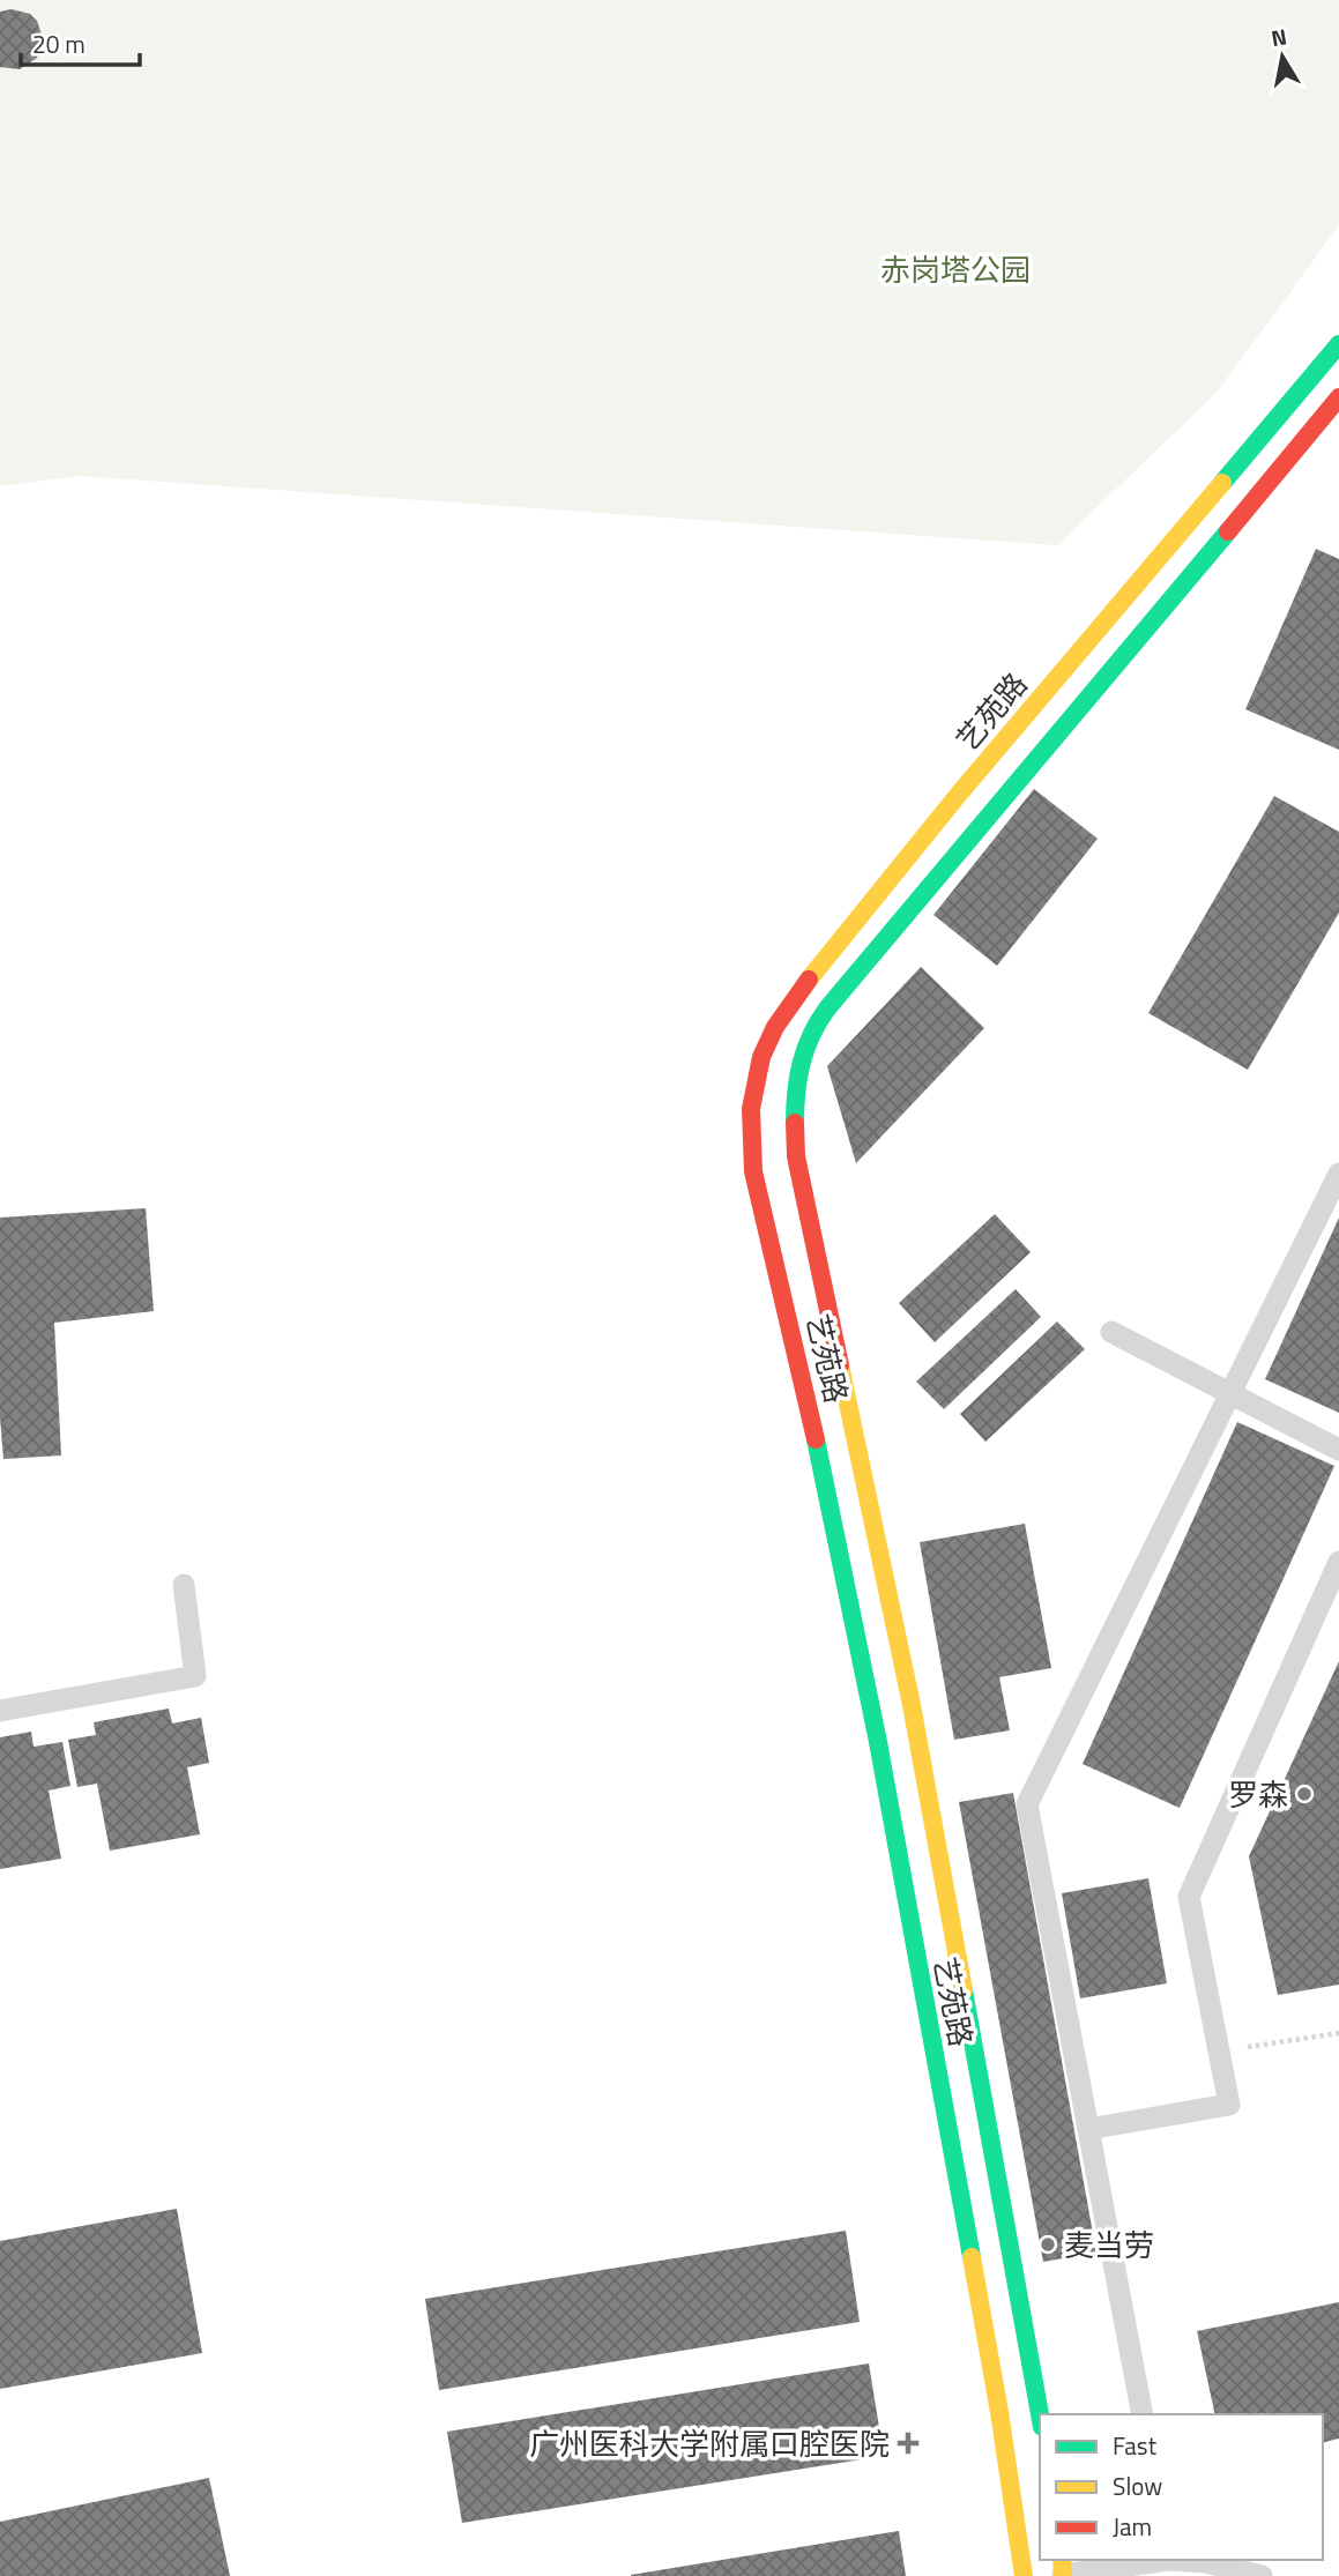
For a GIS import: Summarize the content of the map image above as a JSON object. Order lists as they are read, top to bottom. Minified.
{"streets":{"street":["艺苑路"]},"parks":["赤岗塔公园"],"places":{"other":["罗森","麦当劳"],"health":["广州医科大学附属口腔医院"]},"legend":["Fast","Slow","Jam"],"scale_bar":"20 m","north":"top"}
